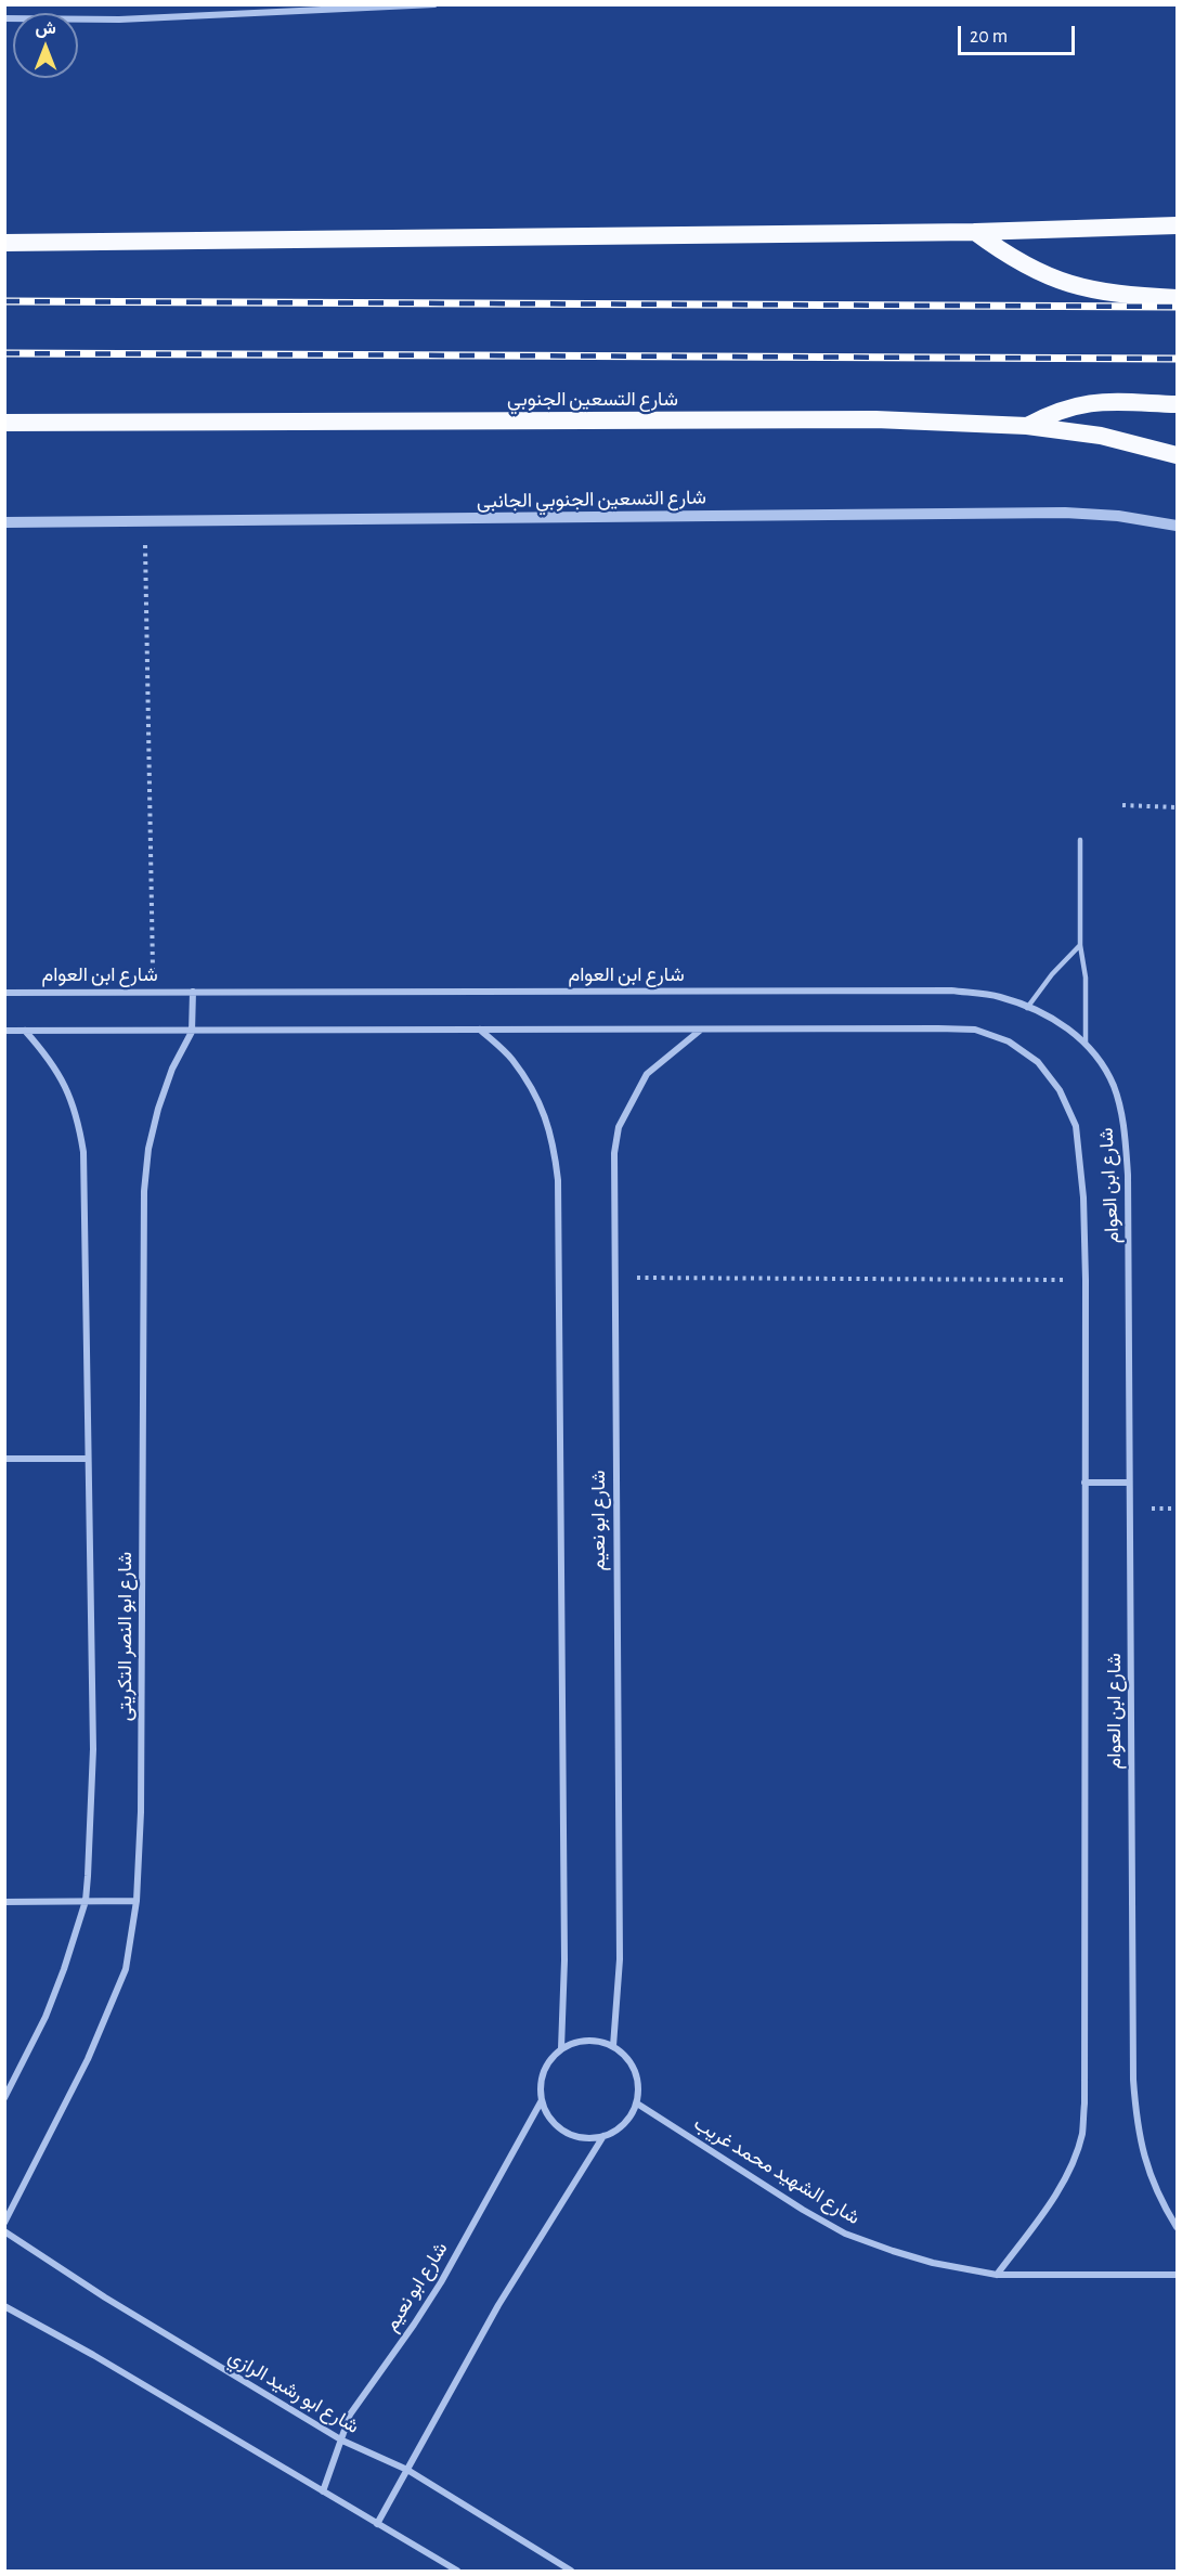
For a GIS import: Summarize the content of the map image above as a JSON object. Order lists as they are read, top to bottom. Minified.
{"streets":{"highway":["شارع التسعين الجنوبي"],"street":["شارع التسعين الجنوبي الجانبى","شارع ابن العوام","شارع ابو نعيم","شارع ابو النصر التكريتى","شارع الشهيد محمد غريب","شارع ابو رشيد الرازي"]},"crossings":[["شارع ابن العوام","شارع ابو نعيم"],["شارع ابن العوام","شارع ابو النصر التكريتى"],["شارع ابن العوام","شارع الشهيد محمد غريب"],["شارع ابو نعيم","شارع الشهيد محمد غريب"],["شارع ابو نعيم","شارع ابو رشيد الرازي"]],"scale_bar":"20 m","north":"top"}
